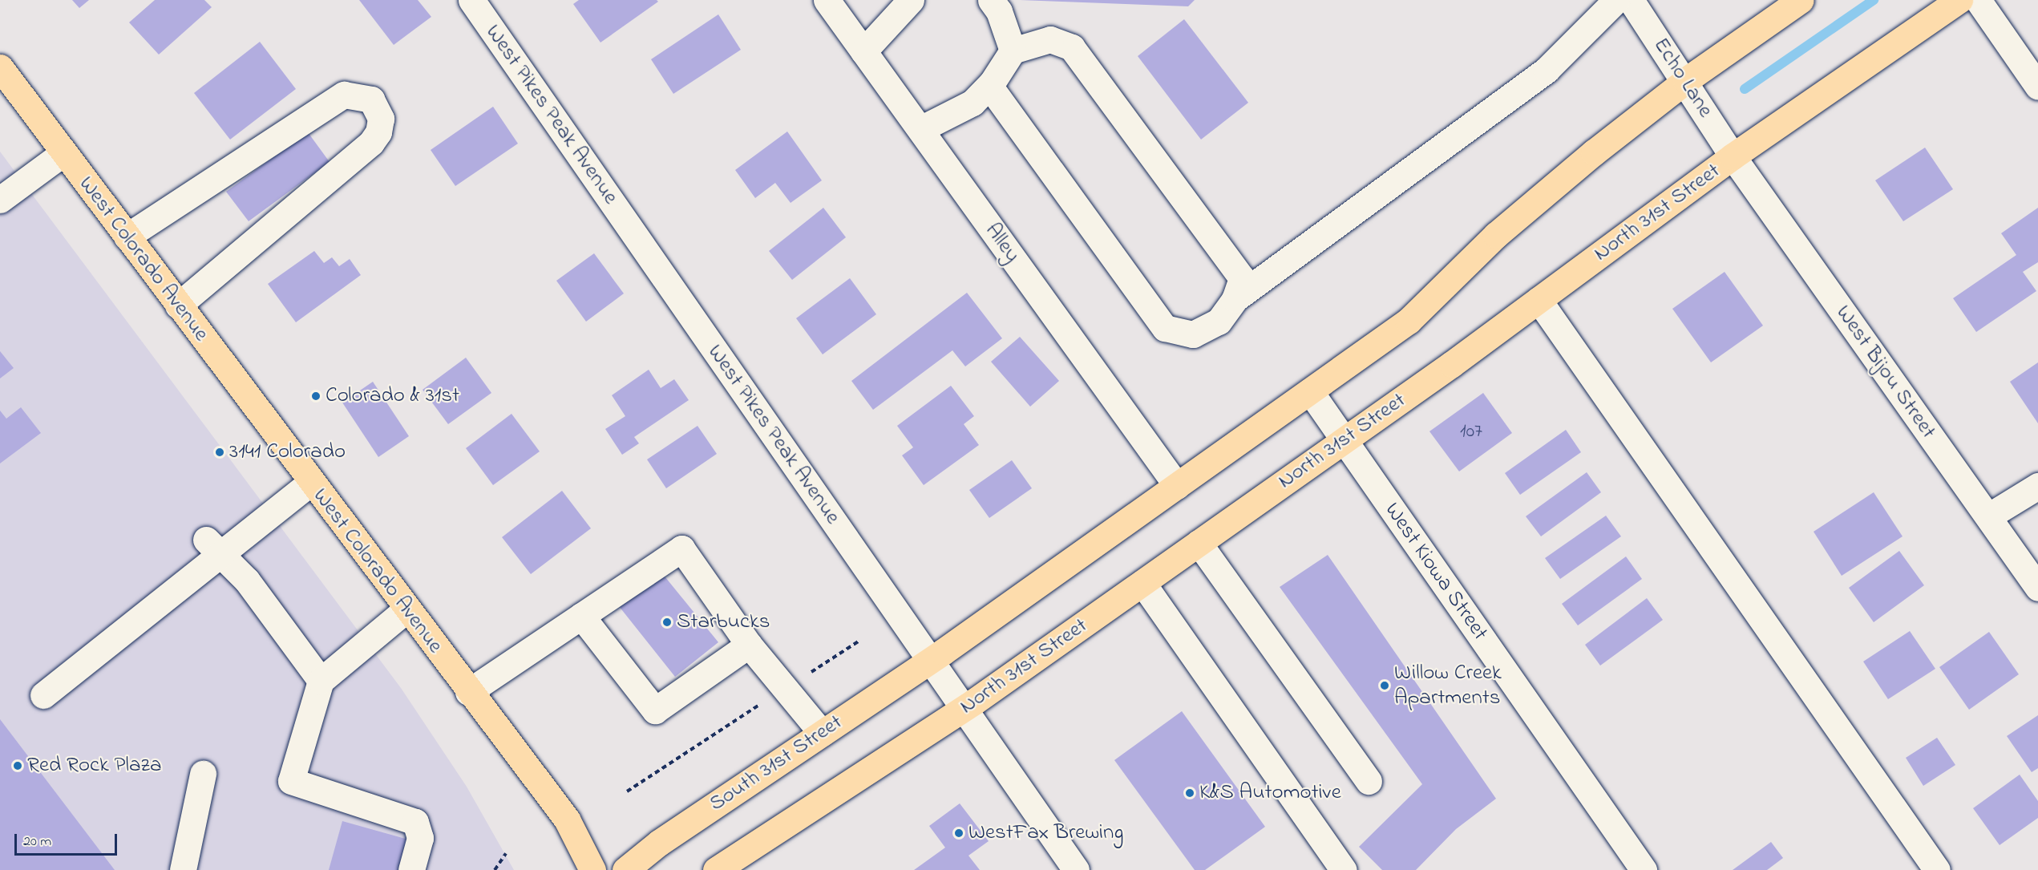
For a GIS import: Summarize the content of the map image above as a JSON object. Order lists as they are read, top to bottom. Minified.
{"streets":{"main road":["North 31st Street","West Colorado Avenue","South 31st Street"],"street":["Echo Lane","West Pikes Peak Avenue","Alley","West Bijou Street","West Kiowa Street"]},"crossings":[["Echo Lane","North 31st Street"],["Echo Lane","West Bijou Street"],["West Pikes Peak Avenue","North 31st Street"],["West Pikes Peak Avenue","South 31st Street"],["North 31st Street","West Bijou Street"],["North 31st Street","West Kiowa Street"]],"places":["Colorado & 31st","3141 Colorado","Starbucks","Willow Creek Apartments","Red Rock Plaza","K&S Automotive","WestFax Brewing"],"house_numbers":["107"],"scale_bar":"20 m"}
